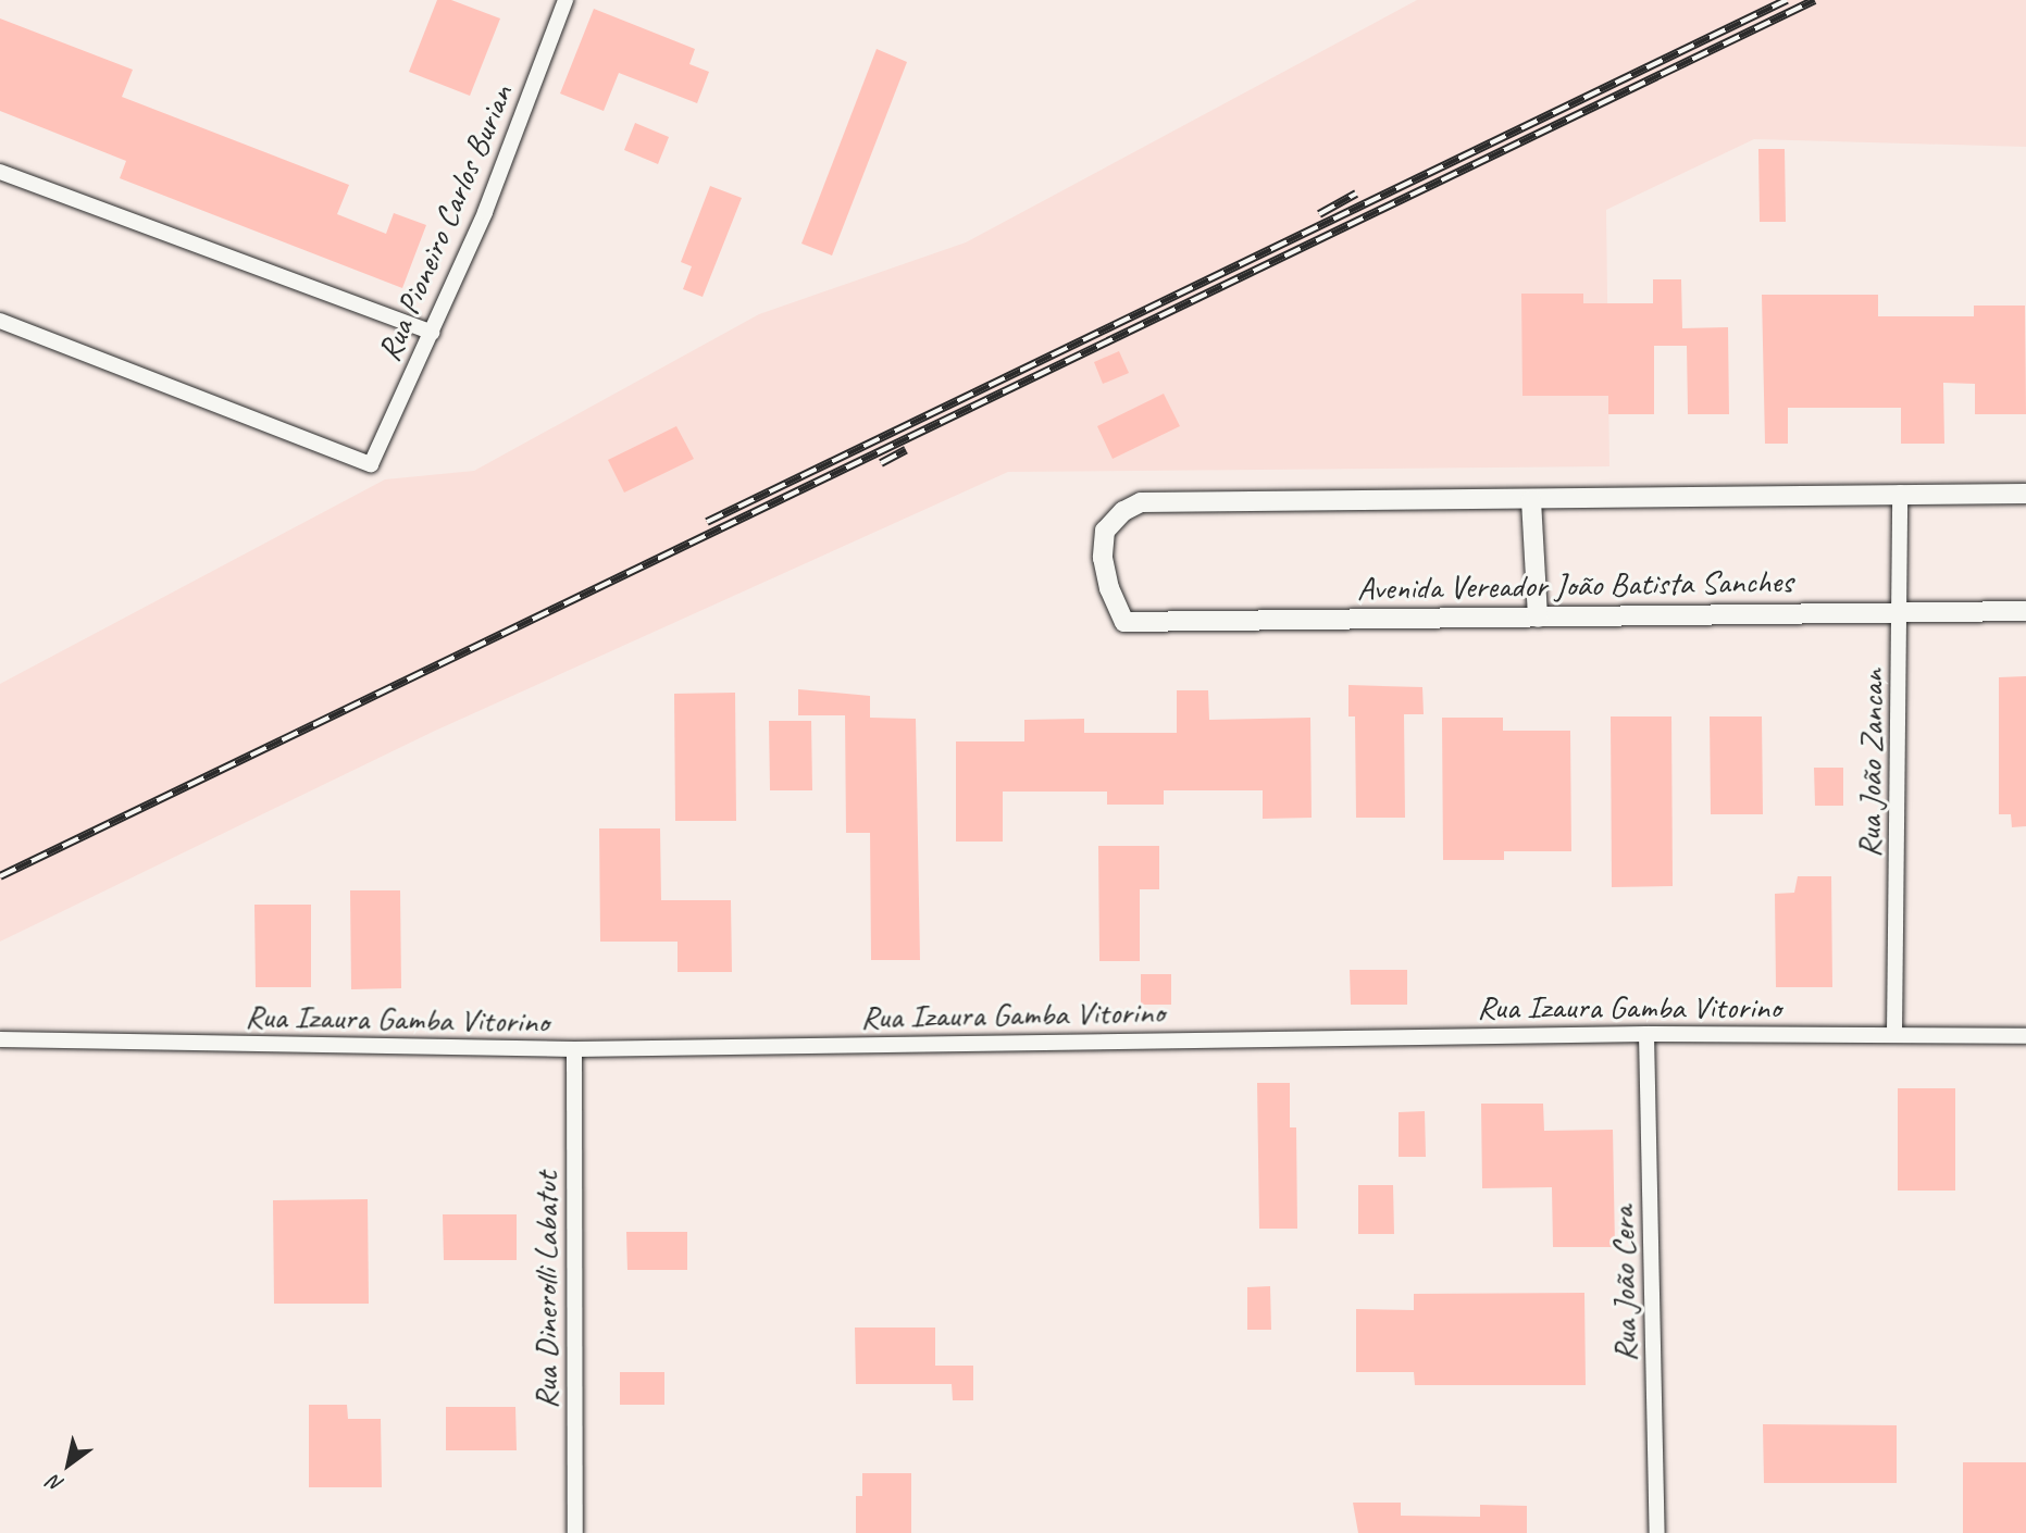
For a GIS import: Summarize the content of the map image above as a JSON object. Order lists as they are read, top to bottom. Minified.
{"streets":{"street":["Rua Pioneiro Carlos Burian","Avenida Vereador João Batista Sanches","Rua João Zancan","Rua Izaura Gamba Vitorino","Rua João Cera","Rua Dinerolli Labatut"]},"crossings":[["Avenida Vereador João Batista Sanches","Rua João Zancan"],["Rua João Zancan","Rua Izaura Gamba Vitorino"],["Rua Izaura Gamba Vitorino","Rua João Cera"],["Rua Izaura Gamba Vitorino","Rua Dinerolli Labatut"]],"north":"bottom left"}
